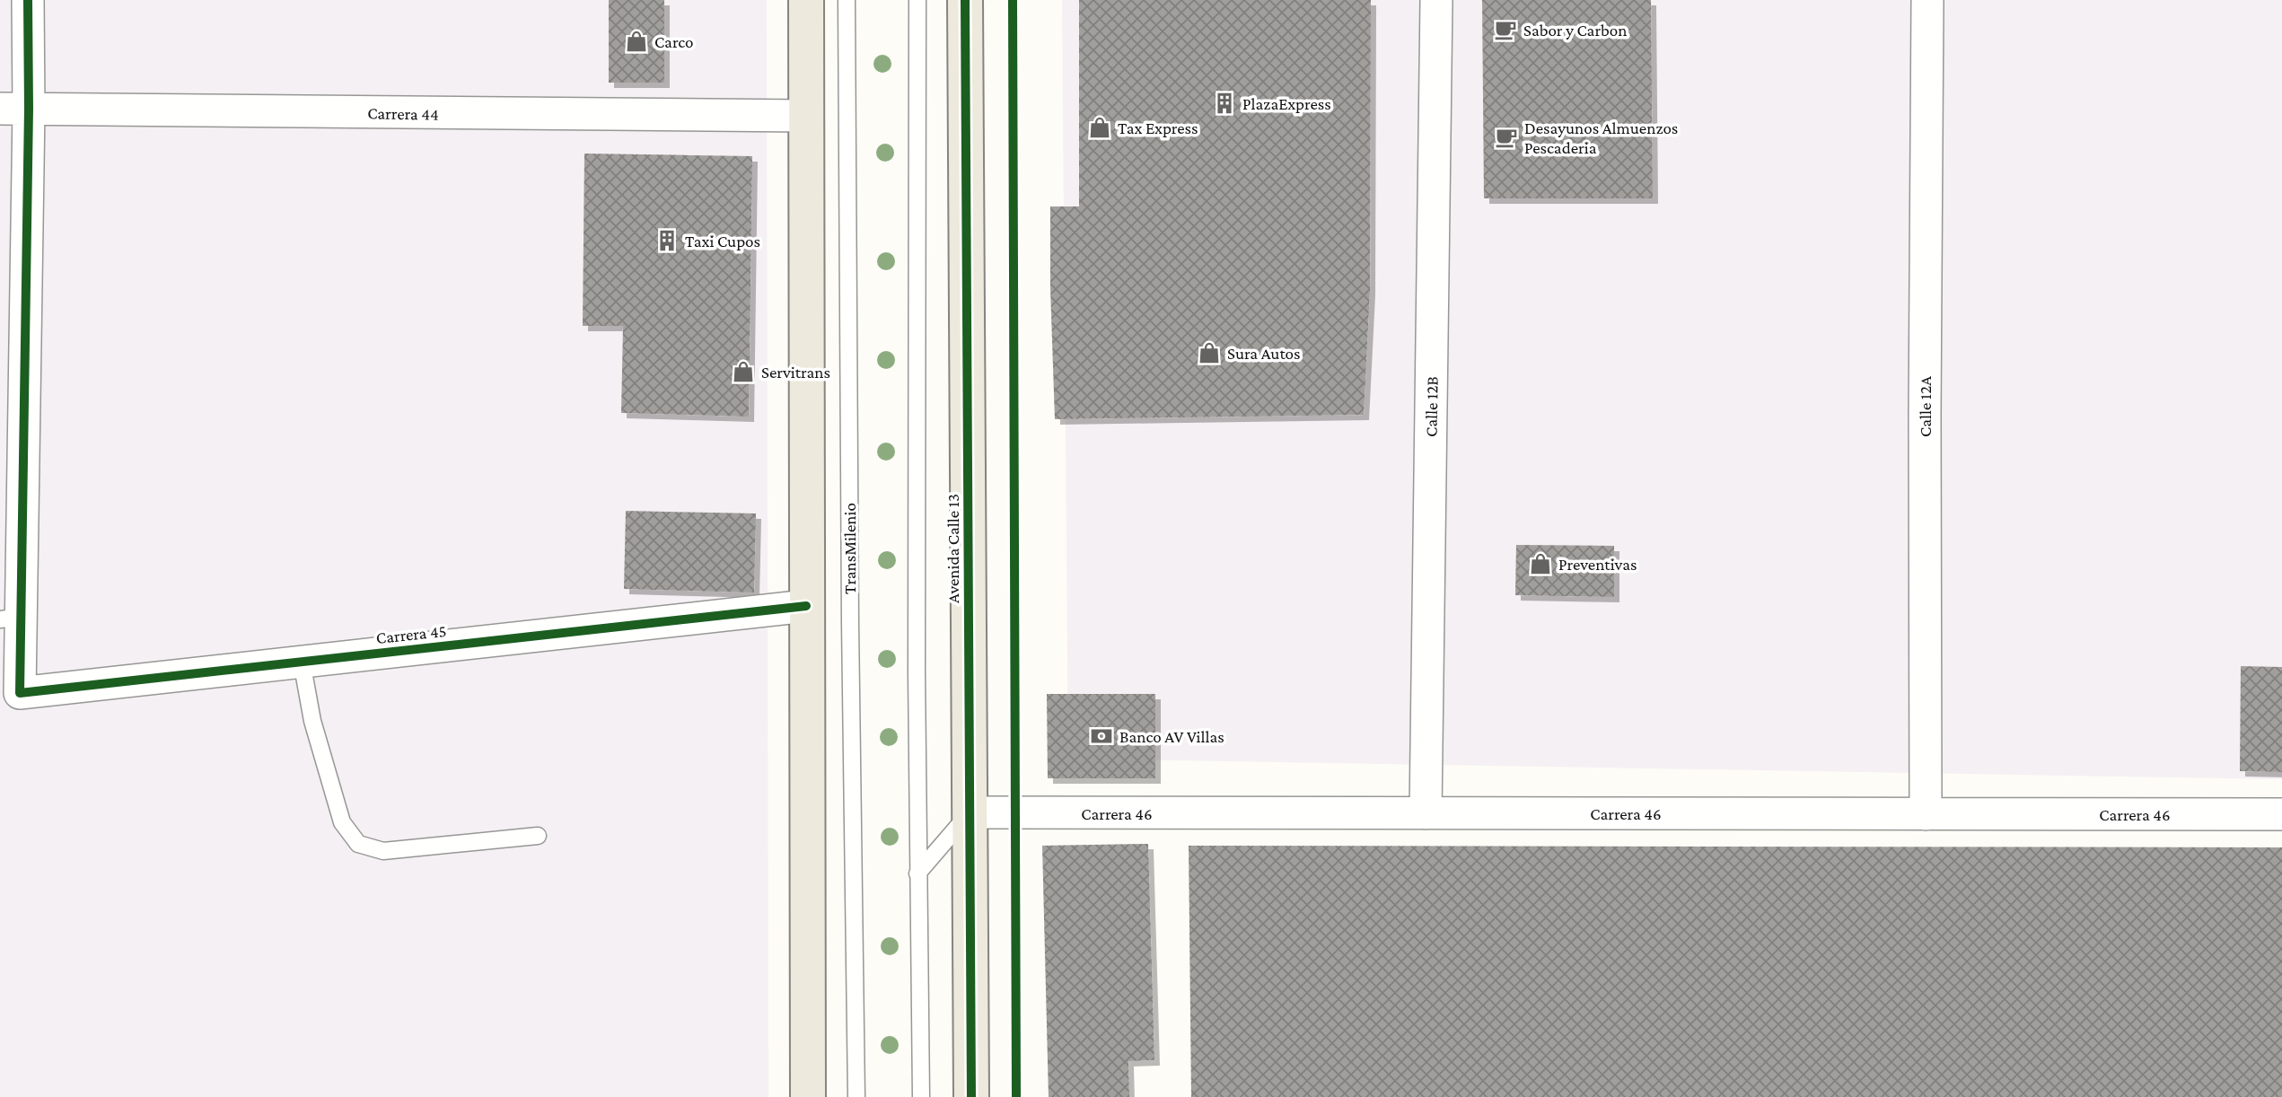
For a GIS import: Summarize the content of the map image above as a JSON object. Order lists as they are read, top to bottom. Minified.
{"streets":{"main road":["Avenida Calle 13"],"street":["Carrera 44","Calle 12B","Calle 12A","Carrera 45","Carrera 46"],"lane":["TransMilenio"]},"crossings":[["Calle 12B","Carrera 46"],["Calle 12A","Carrera 46"],["Avenida Calle 13","Carrera 46"]],"places":{"cafe":["Sabor y Carbon","Desayunos Almuenzos Pescaderia"],"shop":["Carco","Tax Express","Sura Autos","Servitrans","Preventivas"],"building":["PlazaExpress","Taxi Cupos"],"bank":["Banco AV Villas"]}}
